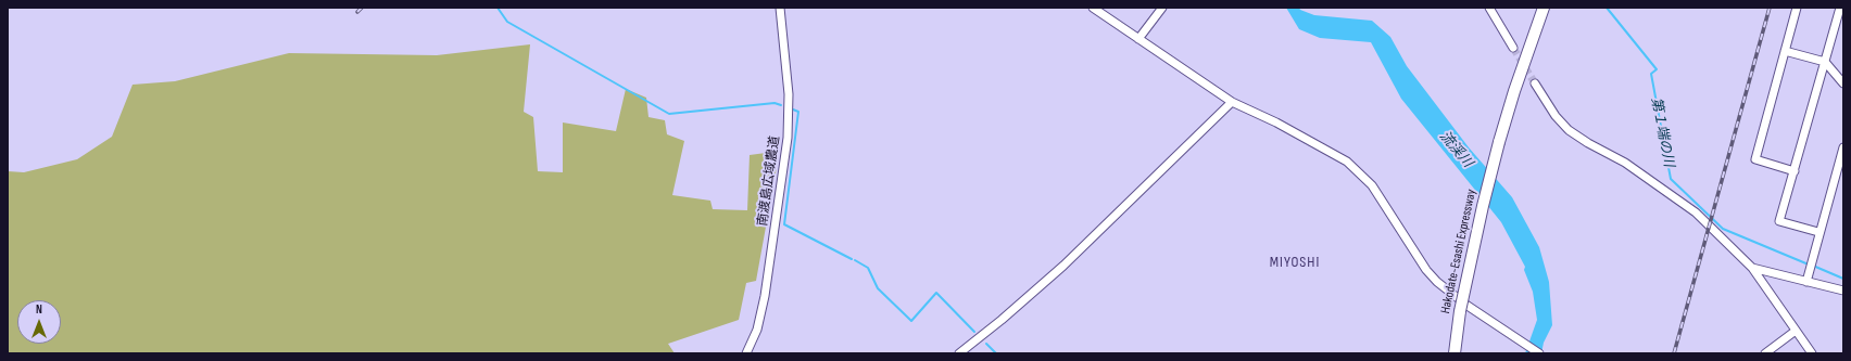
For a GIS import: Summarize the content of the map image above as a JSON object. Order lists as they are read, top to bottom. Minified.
{"streets":{"highway":["Hakodate-Esashi Expressway"],"street":["南渡島広域農道"]},"districts":["MIYOSHI"],"water":["第１端の川","流渓川"],"north":"top"}
